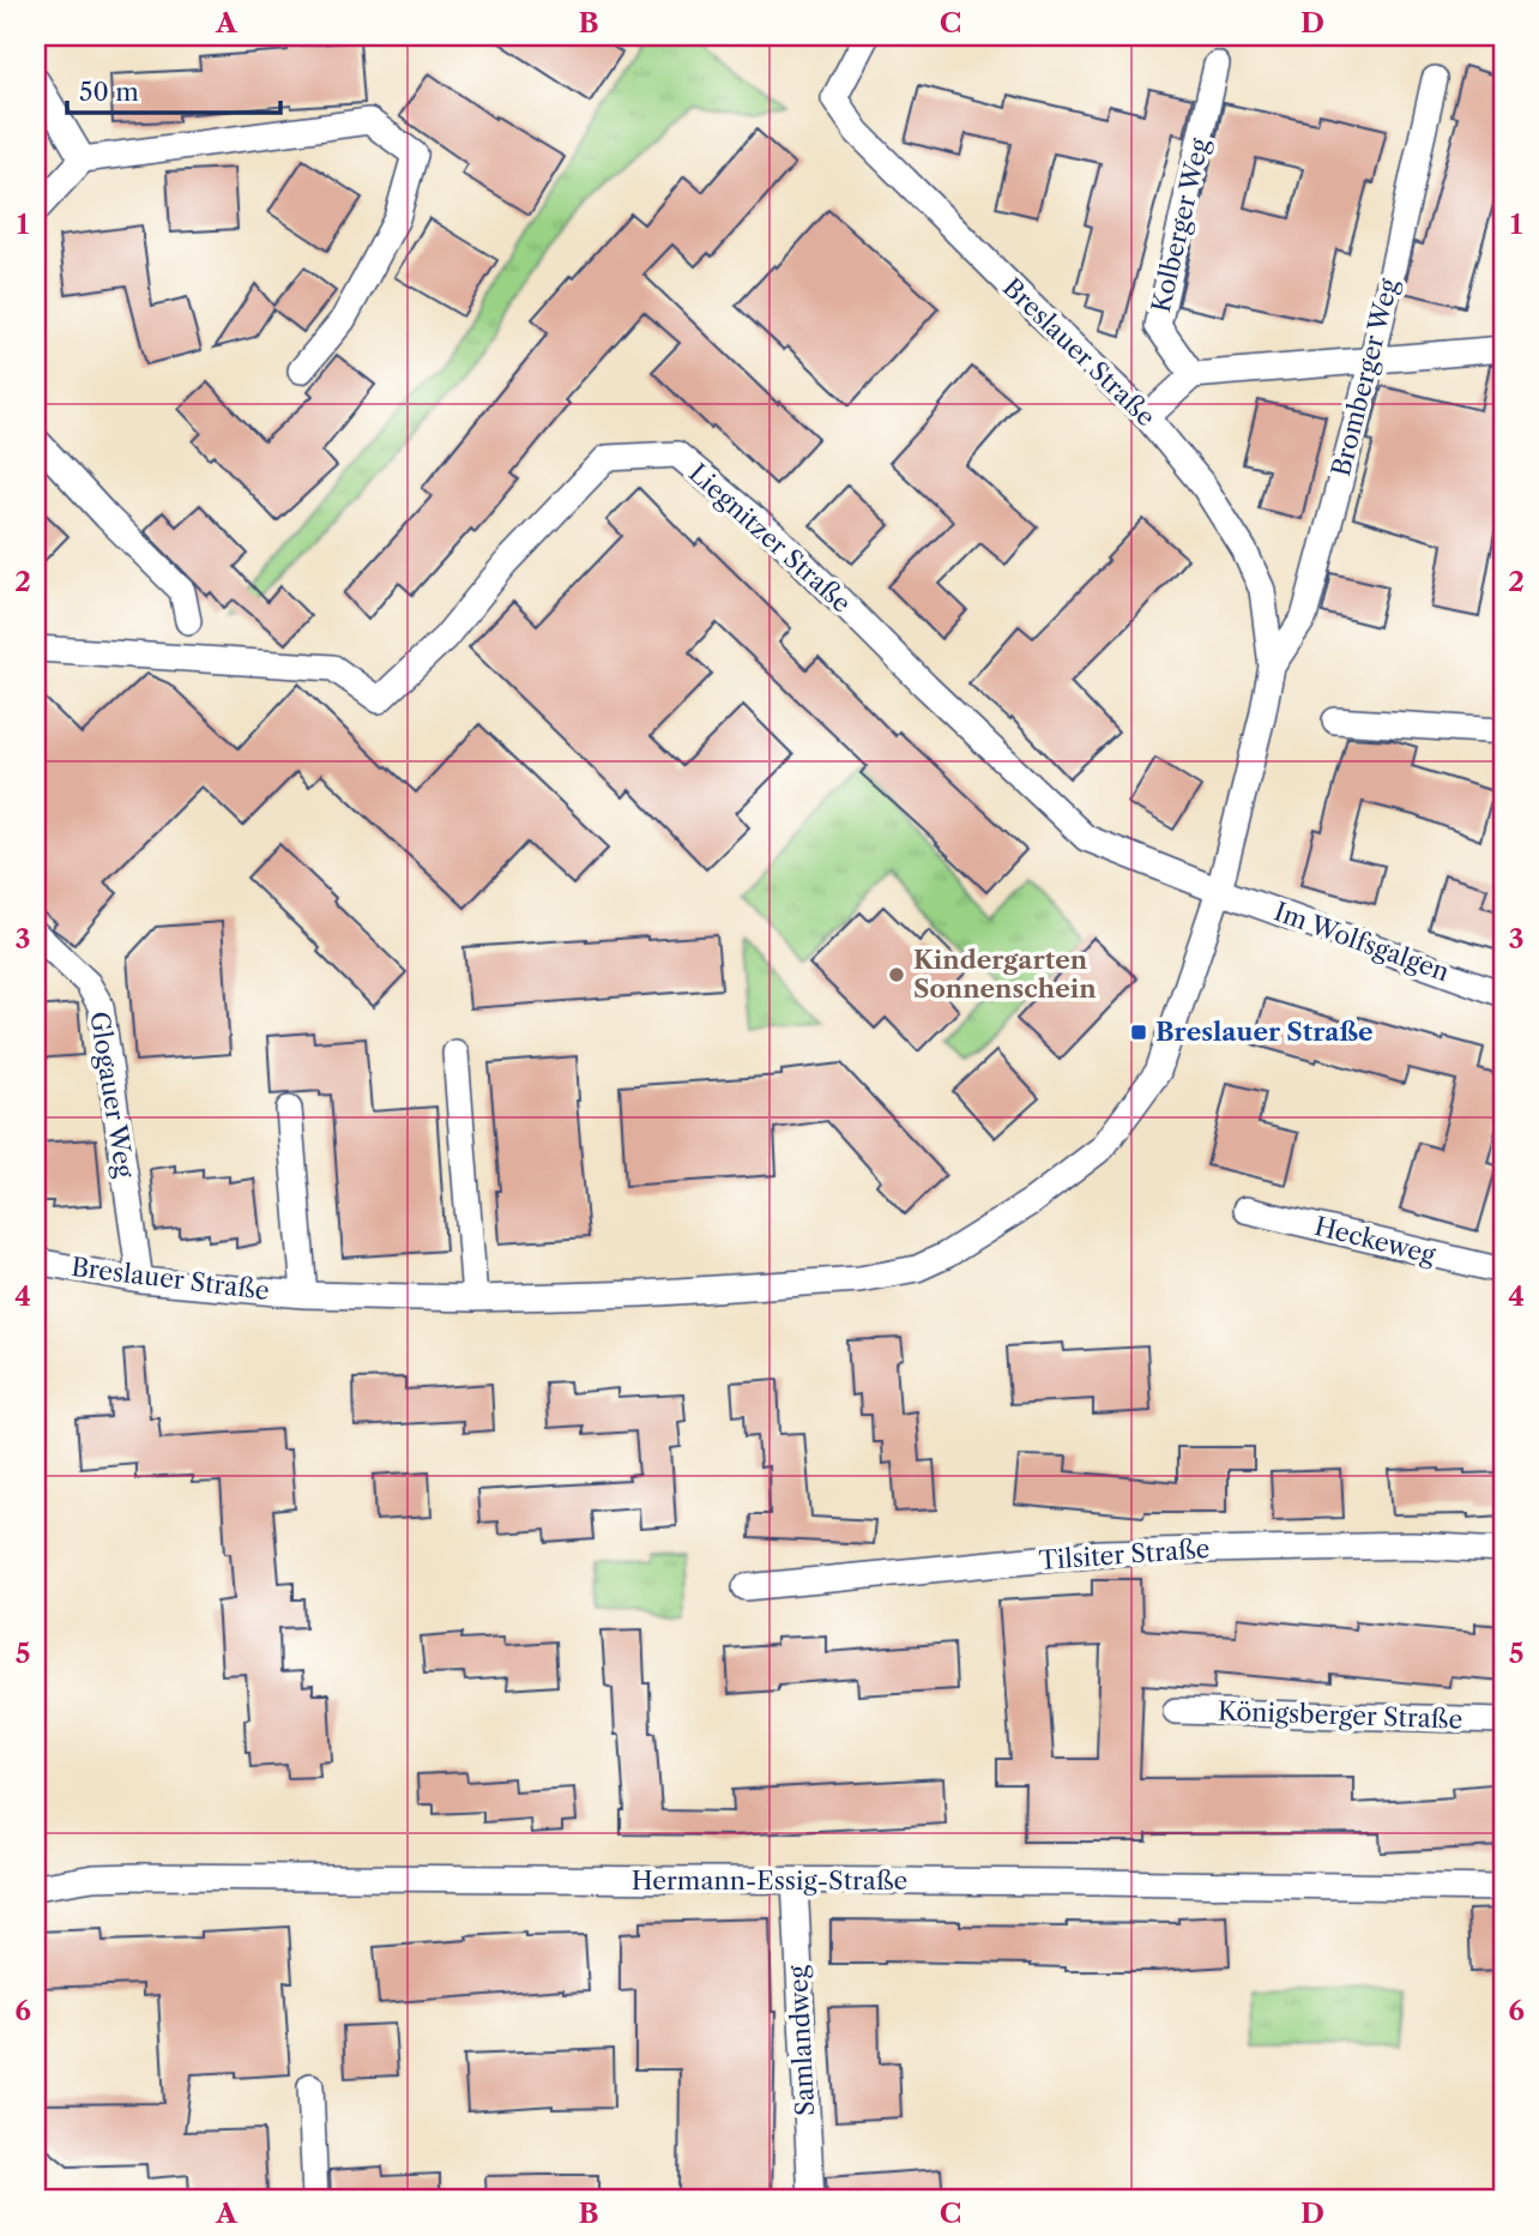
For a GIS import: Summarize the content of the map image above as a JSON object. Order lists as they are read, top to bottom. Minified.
{"streets":{"street":["Kolberger Weg","Breslauer Straße","Bromberger Weg","Liegnitzer Straße","Im Wolfsgalgen","Glogauer Weg","Heckeweg","Tilsiter Straße","Königsberger Straße","Hermann-Essig-Straße","Samlandweg"]},"crossings":[["Breslauer Straße","Bromberger Weg"],["Breslauer Straße","Liegnitzer Straße"],["Breslauer Straße","Im Wolfsgalgen"],["Breslauer Straße","Glogauer Weg"],["Liegnitzer Straße","Im Wolfsgalgen"],["Hermann-Essig-Straße","Samlandweg"]],"places":{"other":["Kindergarten Sonnenschein"],"transit":["Breslauer Straße"]},"scale_bar":"50 m","grid":{"columns":["A","B","C","D"],"rows":["1","2","3","4","5","6"]}}
